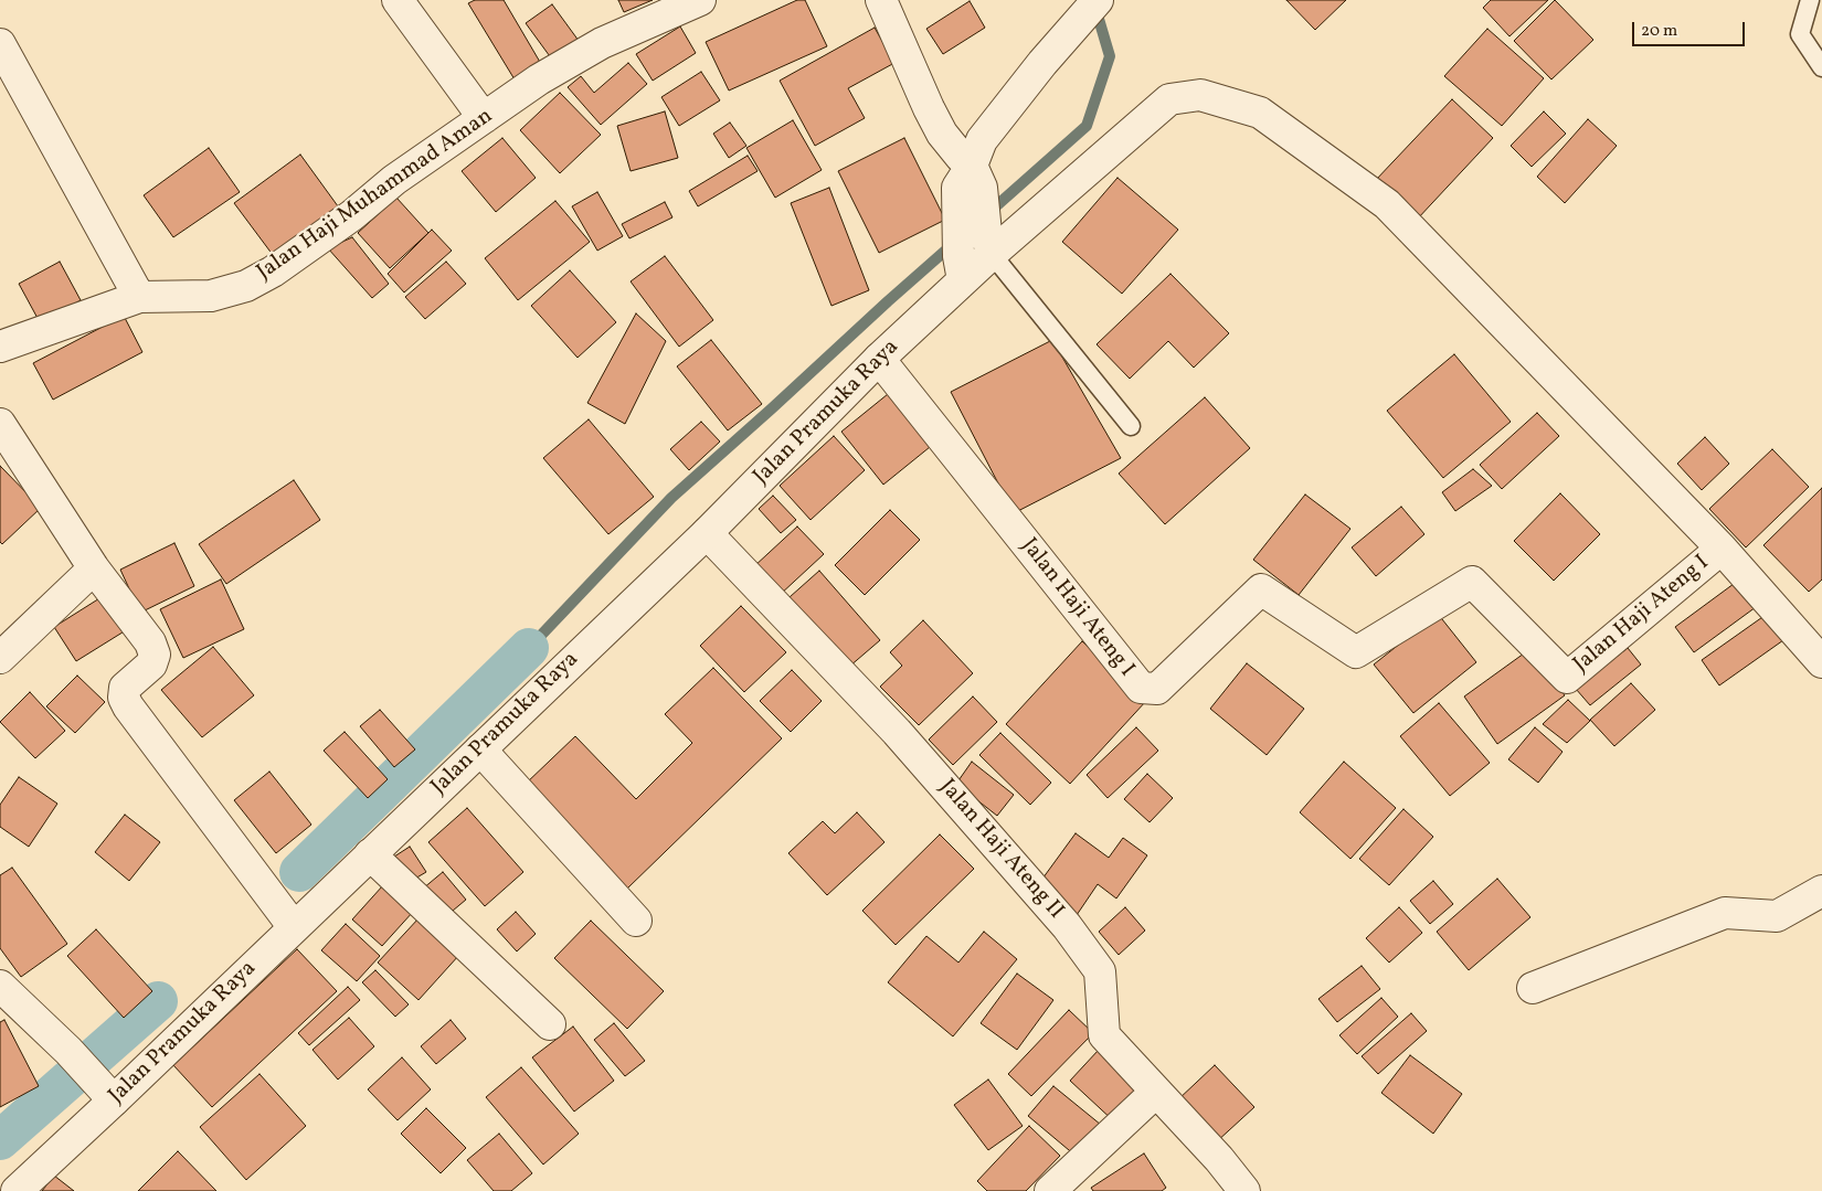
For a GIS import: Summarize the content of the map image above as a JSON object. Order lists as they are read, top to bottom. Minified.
{"streets":{"street":["Jalan Haji Muhammad Aman","Jalan Pramuka Raya","Jalan Haji Ateng I","Jalan Haji Ateng II"]},"crossings":[["Jalan Pramuka Raya","Jalan Haji Ateng I"],["Jalan Pramuka Raya","Jalan Haji Ateng II"]],"scale_bar":"20 m"}
